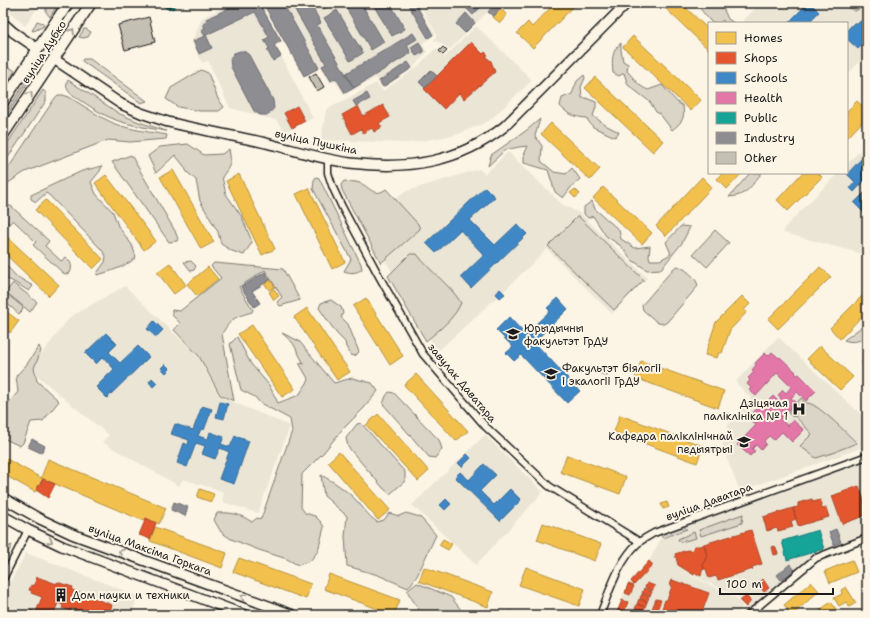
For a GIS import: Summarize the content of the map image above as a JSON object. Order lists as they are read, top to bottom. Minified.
{"streets":{"main road":["вуліца Дубко"],"street":["вуліца Пушкіна","завулак Даватара","вуліца Даватара","вуліца Максіма Горкага"]},"crossings":[["вуліца Дубко","вуліца Пушкіна"],["вуліца Пушкіна","завулак Даватара"],["завулак Даватара","вуліца Даватара"]],"places":{"school or university":["Юрыдычны факультэт ГрДУ","Факультэт біялогіі і экалогіі ГрДУ","Кафедра паліклінічнай педыятрыі"],"hospital":["Дзіцячая паліклініка № 1"],"building":["Дом науки и техники"]},"legend":["Homes","Shops","Schools","Health","Public","Industry","Other"],"scale_bar":"100 m"}
